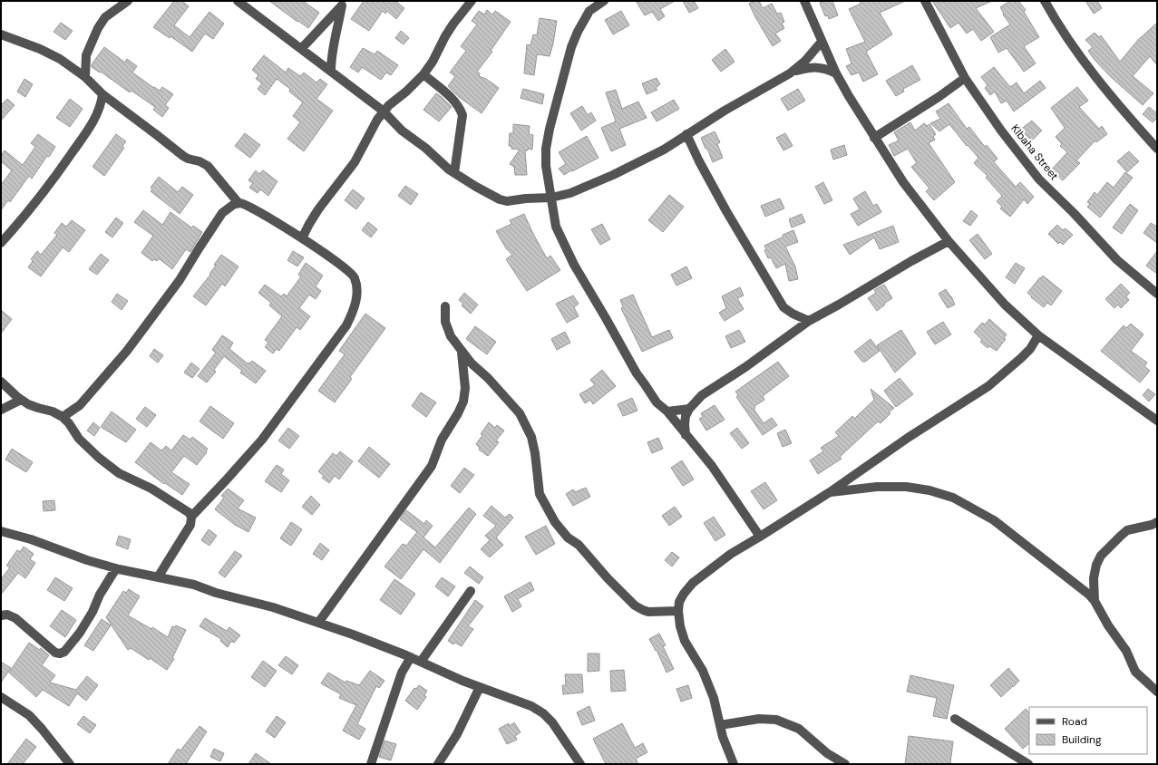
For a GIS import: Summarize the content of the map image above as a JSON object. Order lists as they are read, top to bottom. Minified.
{"streets":{"street":["KIbaha Street"]},"legend":["Road","Building"]}
